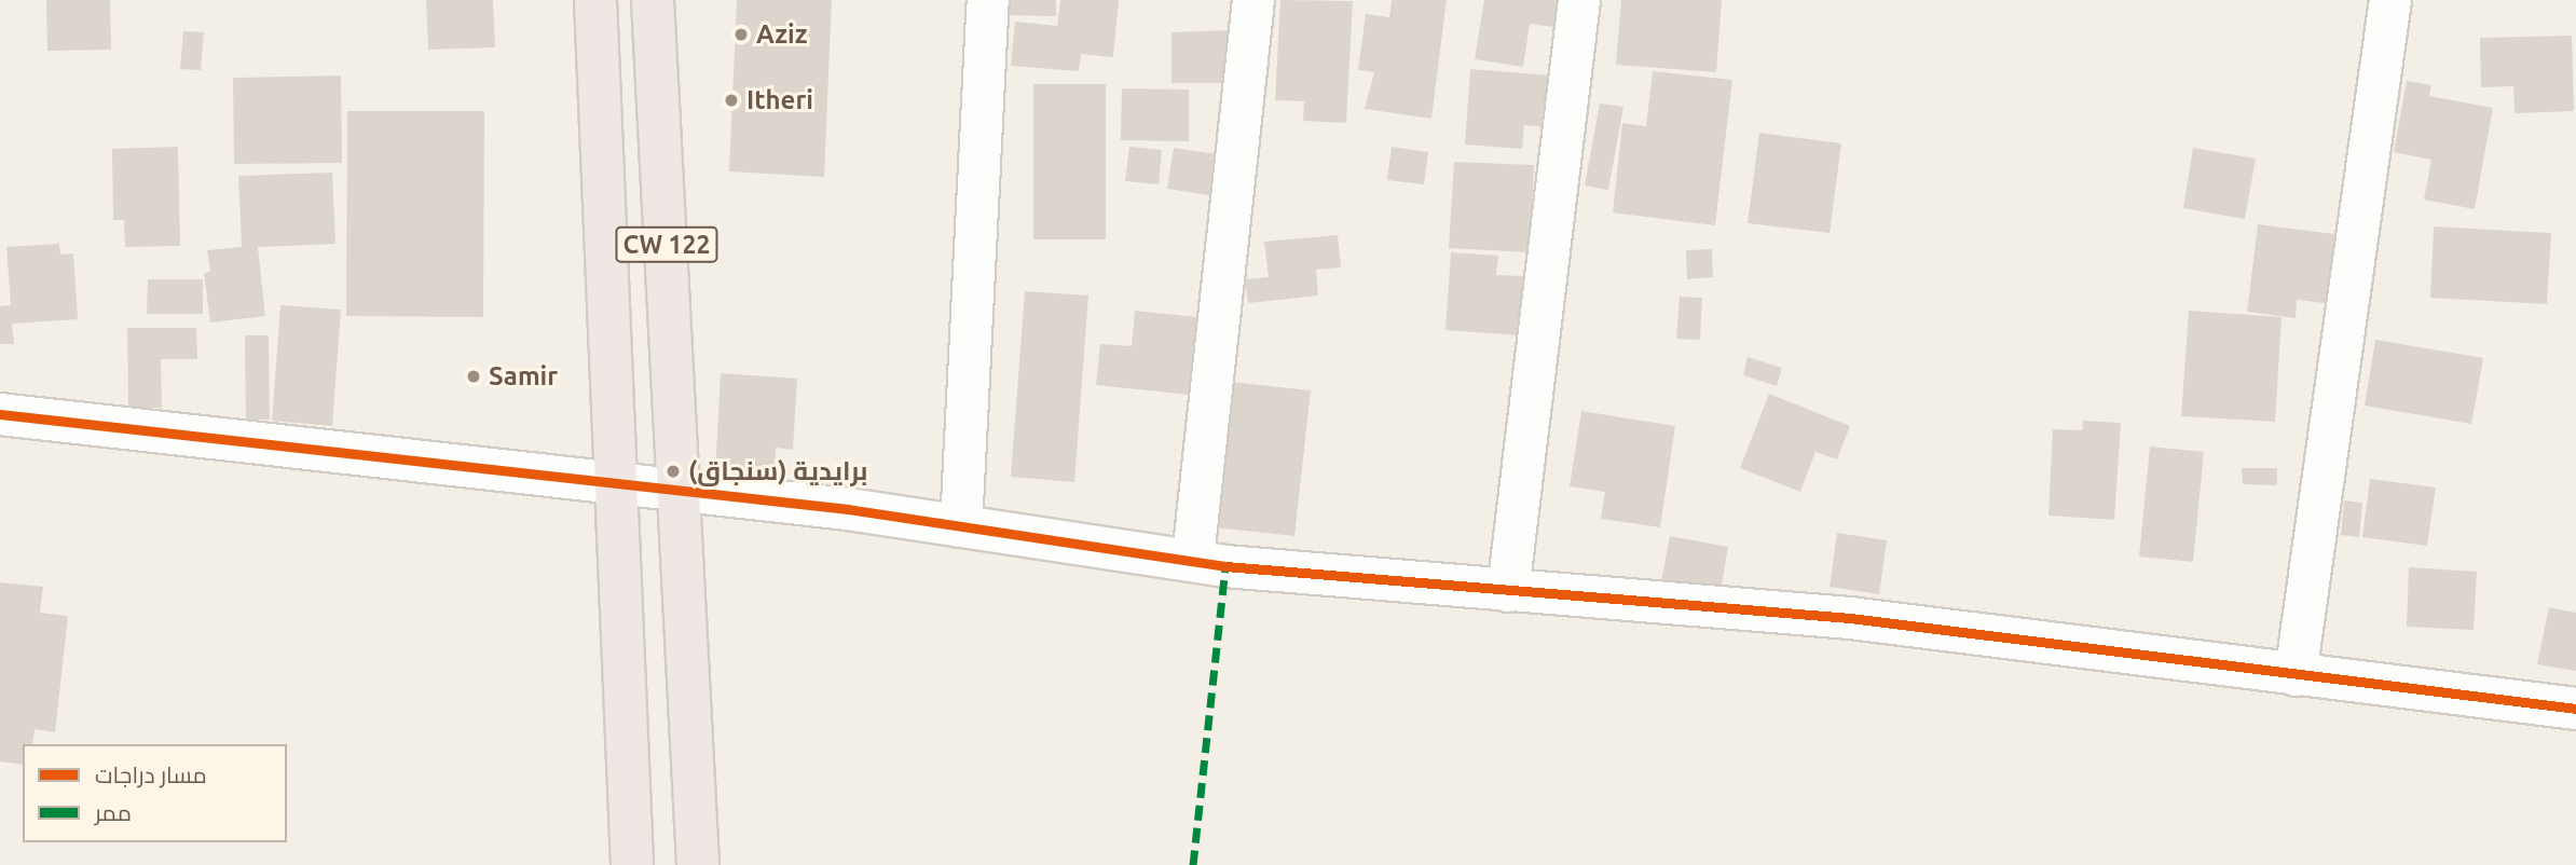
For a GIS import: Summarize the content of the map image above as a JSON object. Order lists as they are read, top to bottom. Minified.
{"streets":{"highway":["CW 122"]},"places":["Aziz","Itheri","Samir","برايدية (سنجاق)"],"legend":["مسار دراجات","ممر"]}
